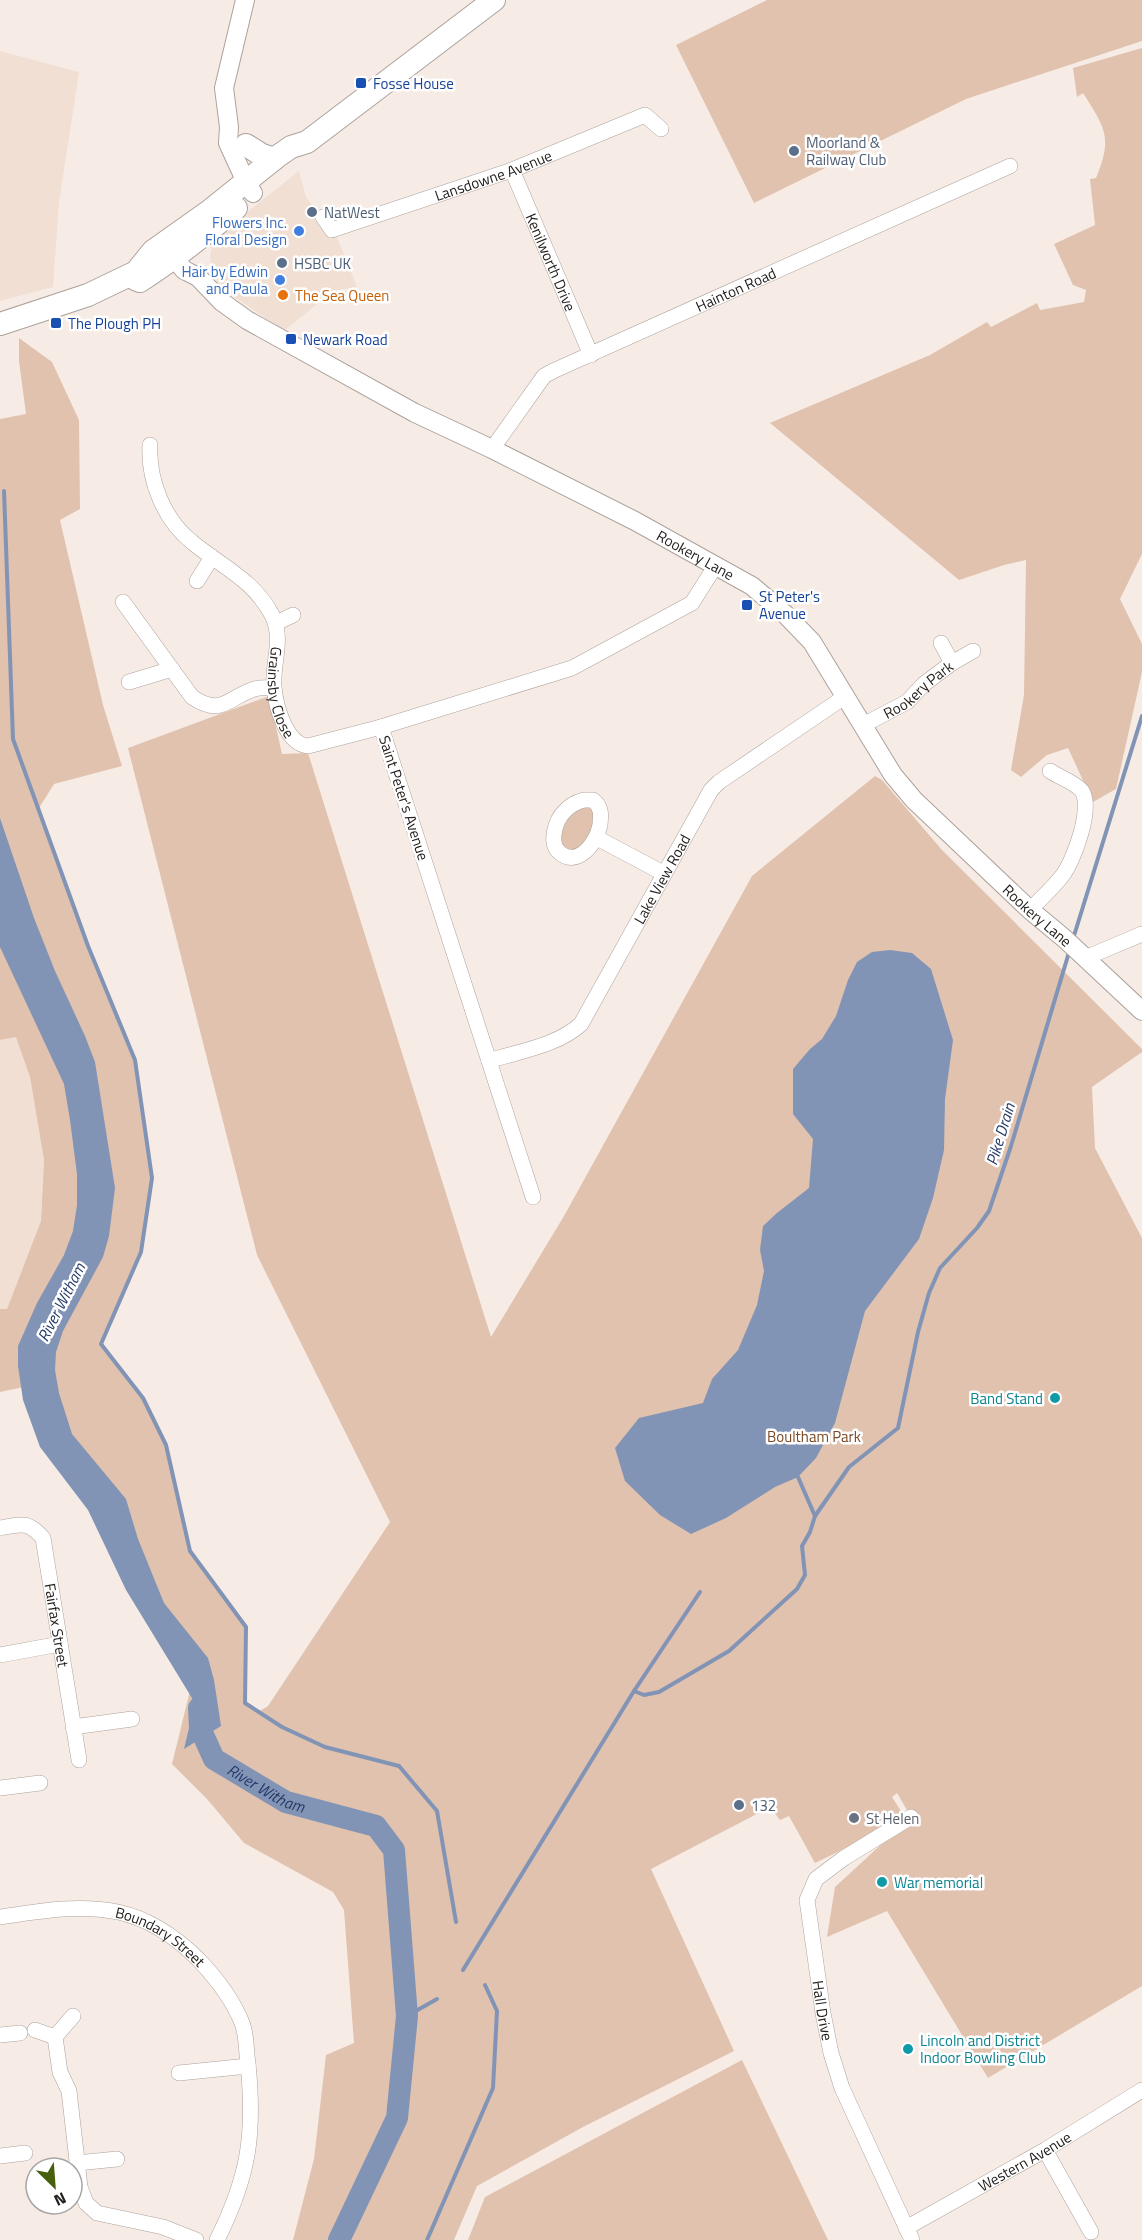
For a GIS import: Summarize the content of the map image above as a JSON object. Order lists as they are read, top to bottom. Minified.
{"streets":{"street":["Lansdowne Avenue","Kenilworth Drive","Hainton Road","Rookery Lane","Rookery Park","Grainsby Close","Saint Peter's Avenue","Lake View Road","Fairfax Street","Boundary Street","Hall Drive","Western Avenue"]},"crossings":[["Lansdowne Avenue","Kenilworth Drive"],["Kenilworth Drive","Hainton Road"],["Hainton Road","Rookery Lane"],["Rookery Lane","Rookery Park"],["Rookery Lane","Saint Peter's Avenue"],["Rookery Lane","Lake View Road"],["Grainsby Close","Saint Peter's Avenue"],["Saint Peter's Avenue","Lake View Road"],["Hall Drive","Western Avenue"]],"water":["Pike Drain","River Witham"],"parks":["Boultham Park"],"places":{"transit":["Fosse House","The Plough PH","Newark Road","St Peter's Avenue"],"other":["Moorland & Railway Club","NatWest","Flowers Inc. Floral Design","HSBC UK","Hair by Edwin and Paula","The Sea Queen","Band Stand","132","St Helen","War memorial","Lincoln and District Indoor Bowling Club"]},"north":"bottom right"}
